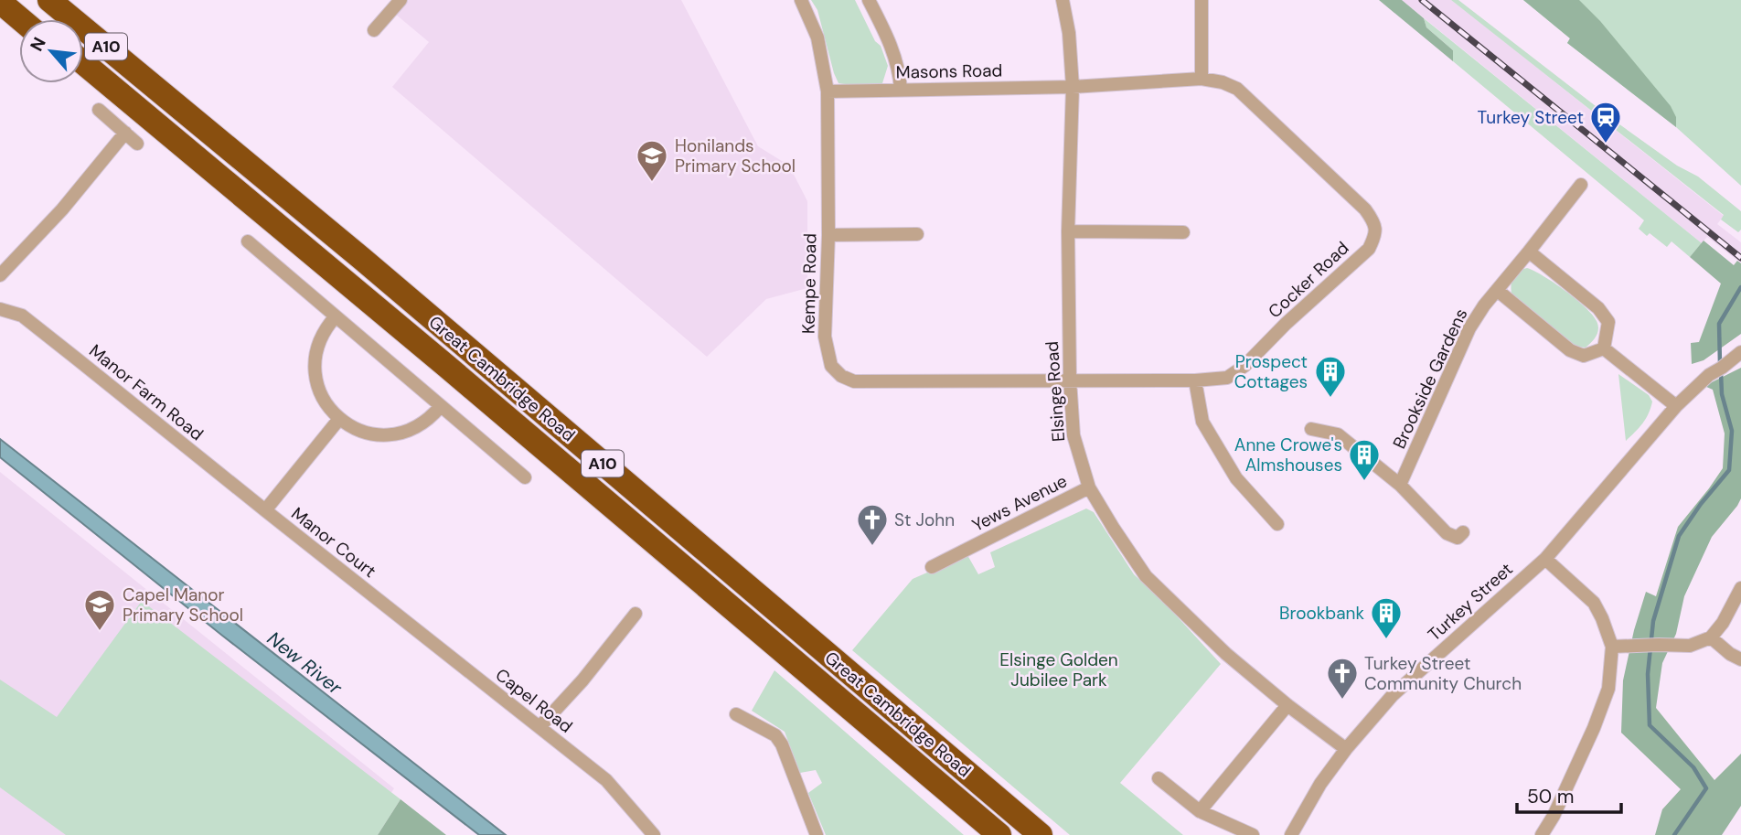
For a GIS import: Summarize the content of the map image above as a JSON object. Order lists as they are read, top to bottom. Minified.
{"streets":{"highway":["A10","Great Cambridge Road"],"street":["Masons Road","Cocker Road","Kempe Road","Brookside Gardens","Elsinge Road","Manor Farm Road","Yews Avenue","Manor Court","Turkey Street","Capel Road"]},"crossings":[["Masons Road","Cocker Road"],["Masons Road","Kempe Road"],["Masons Road","Elsinge Road"],["Cocker Road","Kempe Road"],["Cocker Road","Elsinge Road"],["Kempe Road","Elsinge Road"],["Elsinge Road","Yews Avenue"],["Elsinge Road","Turkey Street"],["Manor Farm Road","Manor Court"],["Manor Court","Capel Road"]],"water":["New River"],"parks":["Elsinge Golden Jubilee Park"],"places":{"station":["Turkey Street"],"school or university":["Honilands Primary School","Capel Manor Primary School"],"building":["Prospect Cottages","Anne Crowe's Almshouses","Brookbank"],"church":["St John","Turkey Street Community Church"]},"scale_bar":"50 m","north":"top left"}
